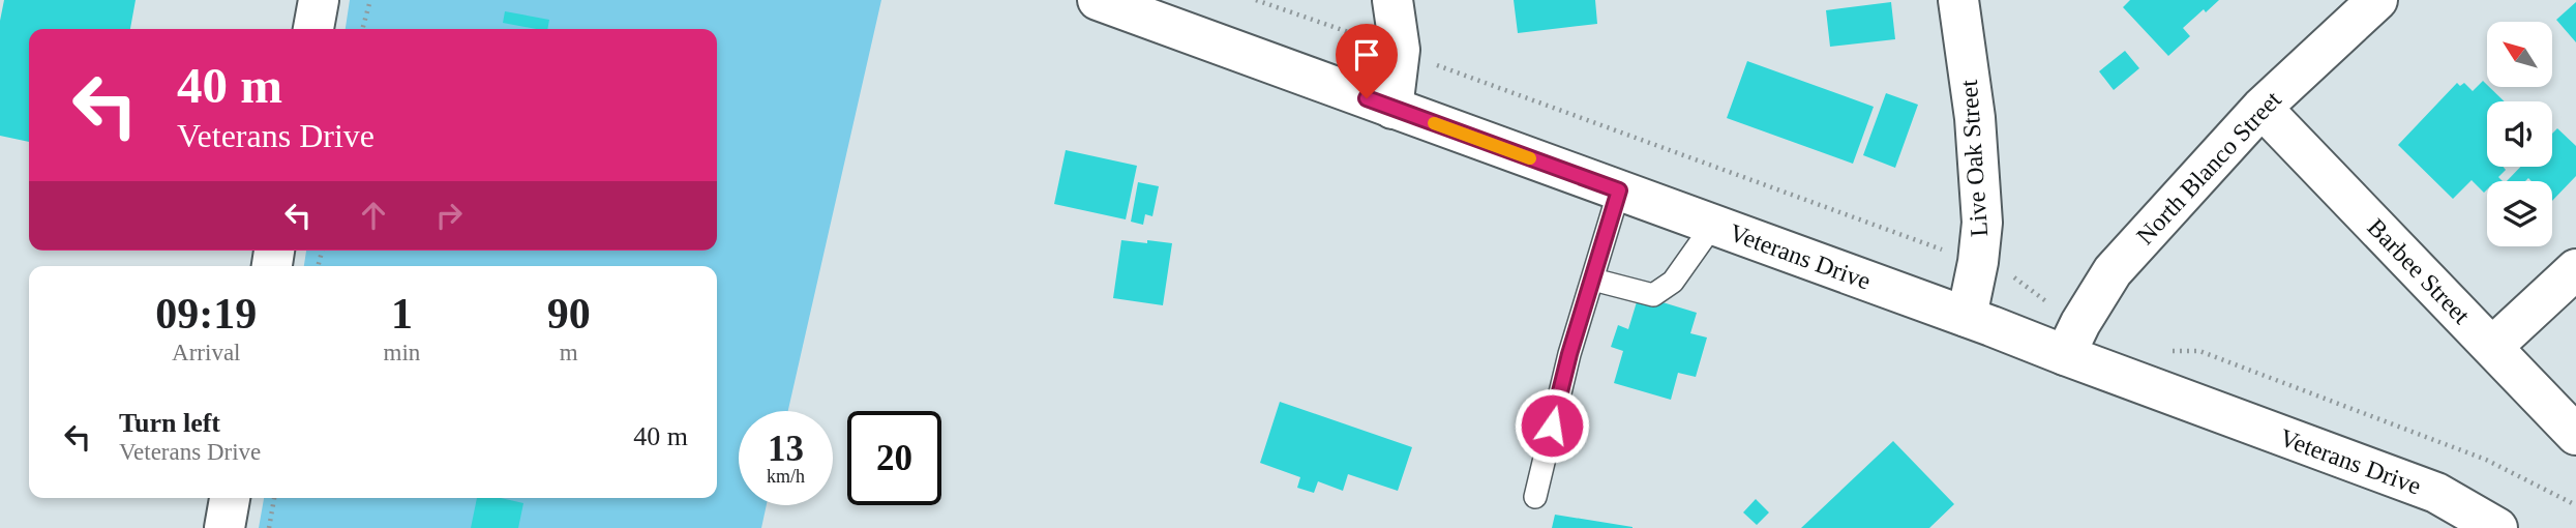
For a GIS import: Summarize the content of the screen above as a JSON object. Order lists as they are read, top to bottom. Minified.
{"streets":{"street":["Live Oak Street","North Blanco Street","Veterans Drive","Barbee Street"]},"crossings":[["Live Oak Street","Veterans Drive"],["North Blanco Street","Veterans Drive"],["North Blanco Street","Barbee Street"]],"north":"top left","page":{"turn":["40 m","Veterans Drive"],"eta":["09:19","Arrival","1","min","90","m"],"list":[{"name":"Turn left","note":"Veterans Drive","value":"40 m"}],"speed":"13 km/h","limit":"20"}}
